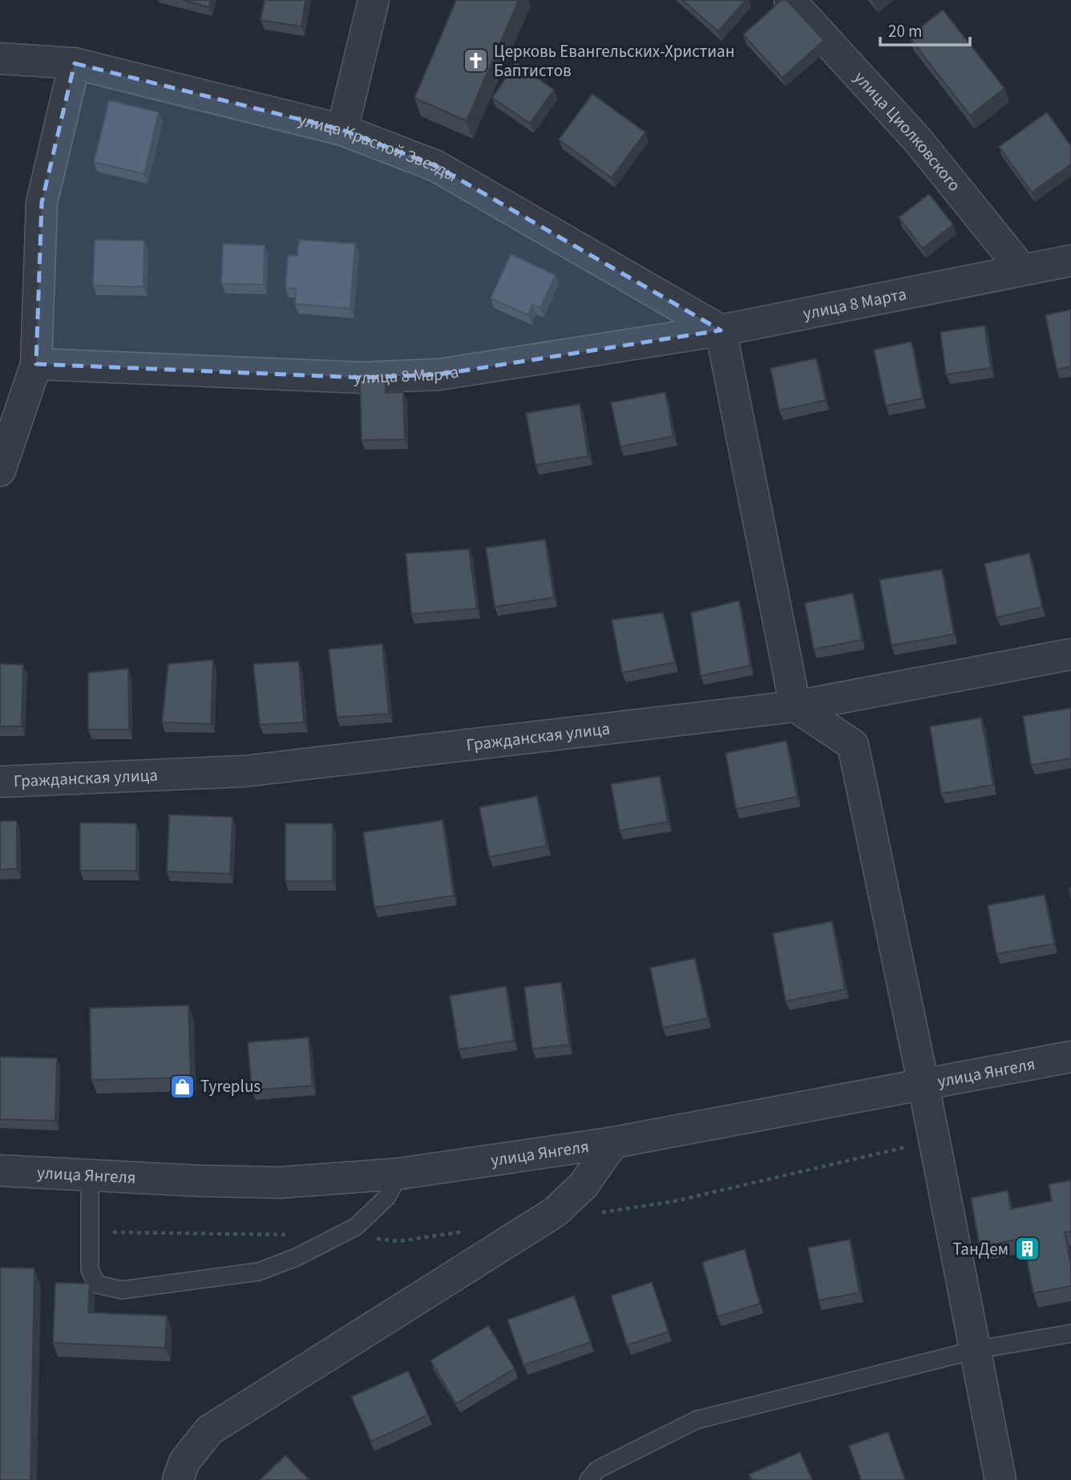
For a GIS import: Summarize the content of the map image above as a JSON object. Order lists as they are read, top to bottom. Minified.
{"streets":{"street":["улица Циолковского","улица Красной Звезды","улица 8 Марта","Гражданская улица","улица Янгеля"]},"crossings":[["улица Циолковского","улица 8 Марта"],["улица Красной Звезды","улица 8 Марта"]],"places":{"church":["Церковь Евангельских-Христиан Баптистов"],"shop":["Tyreplus"],"building":["ТанДем"]},"scale_bar":"20 m"}
